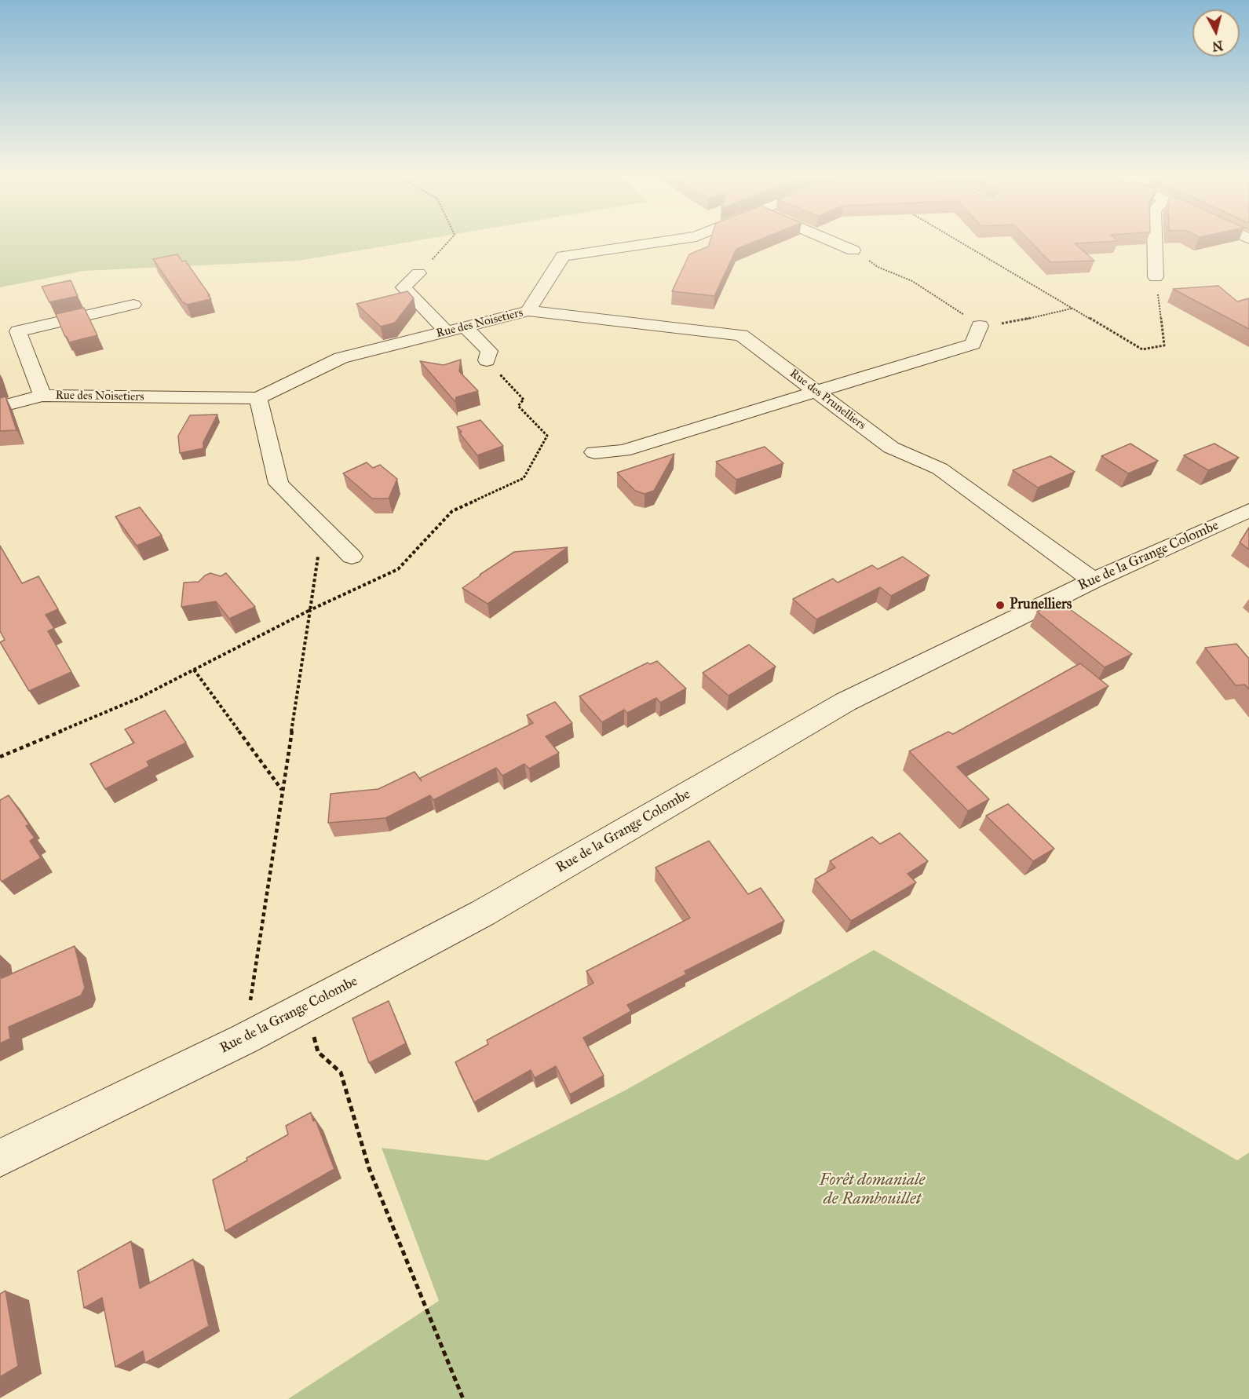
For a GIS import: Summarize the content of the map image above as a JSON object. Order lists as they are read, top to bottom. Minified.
{"streets":{"street":["Rue des Noisetiers","Rue des Prunelliers","Rue de la Grange Colombe"]},"crossings":[["Rue des Noisetiers","Rue des Prunelliers"],["Rue des Prunelliers","Rue de la Grange Colombe"]],"parks":["Forêt domaniale de Rambouillet"],"places":["Prunelliers"],"north":"bottom"}
